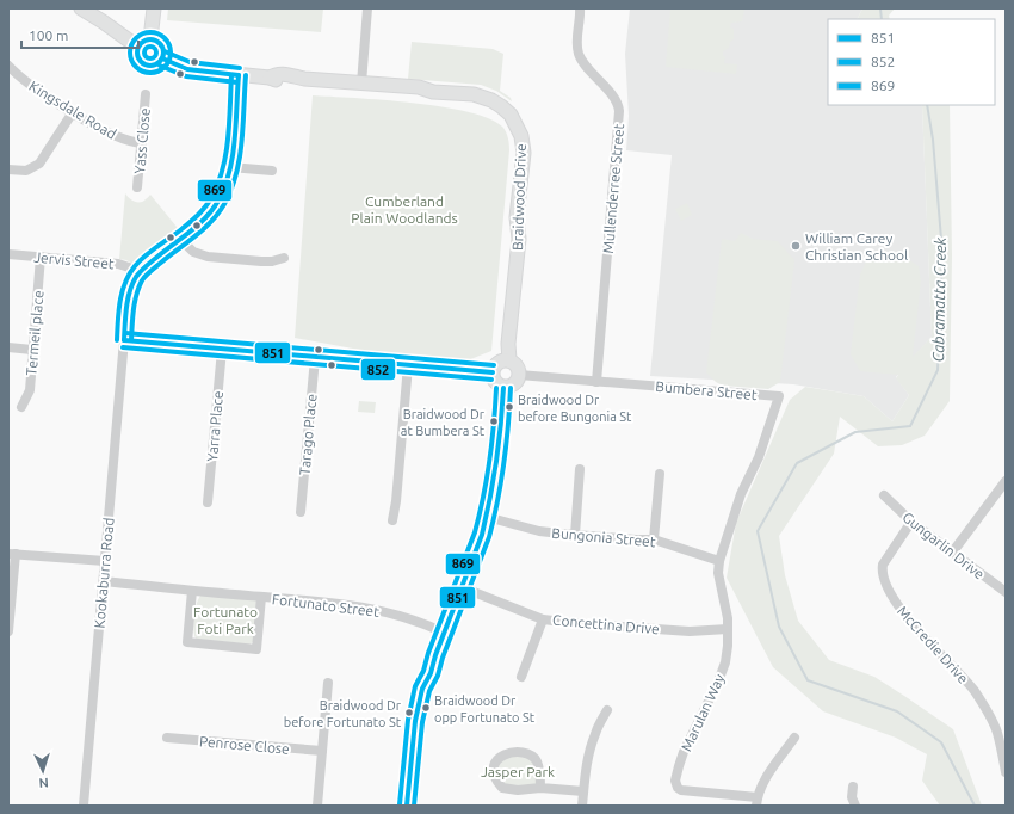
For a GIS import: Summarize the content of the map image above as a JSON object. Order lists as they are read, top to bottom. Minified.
{"streets":{"street":["Kingsdale Road","Yass Close","Mullenderree Street","Braidwood Drive","Jervis Street","Termeil place","Bumbera Street","Yarra Place","Tarago Place","Bungonia Street","Gungarlin Drive","Kookaburra Road","Fortunato Street","Concettina Drive","McCredie Drive","Marulan Way","Penrose Close"]},"crossings":[["Kingsdale Road","Yass Close"],["Mullenderree Street","Bumbera Street"],["Braidwood Drive","Bumbera Street"],["Jervis Street","Termeil place"],["Jervis Street","Kookaburra Road"],["Bumbera Street","Marulan Way"],["Bungonia Street","Marulan Way"],["Gungarlin Drive","McCredie Drive"],["Kookaburra Road","Fortunato Street"],["Concettina Drive","Marulan Way"]],"water":["Cabramatta Creek"],"parks":["Cumberland Plain Woodlands","Fortunato Foti Park","Jasper Park"],"places":["William Carey Christian School","Braidwood Dr before Bungonia St","Braidwood Dr at Bumbera St","Braidwood Dr opp Fortunato St","Braidwood Dr before Fortunato St"],"lines":["transit line 852","transit line 851","transit line 869"],"legend":["851","852","869"],"scale_bar":"100 m","north":"bottom"}
